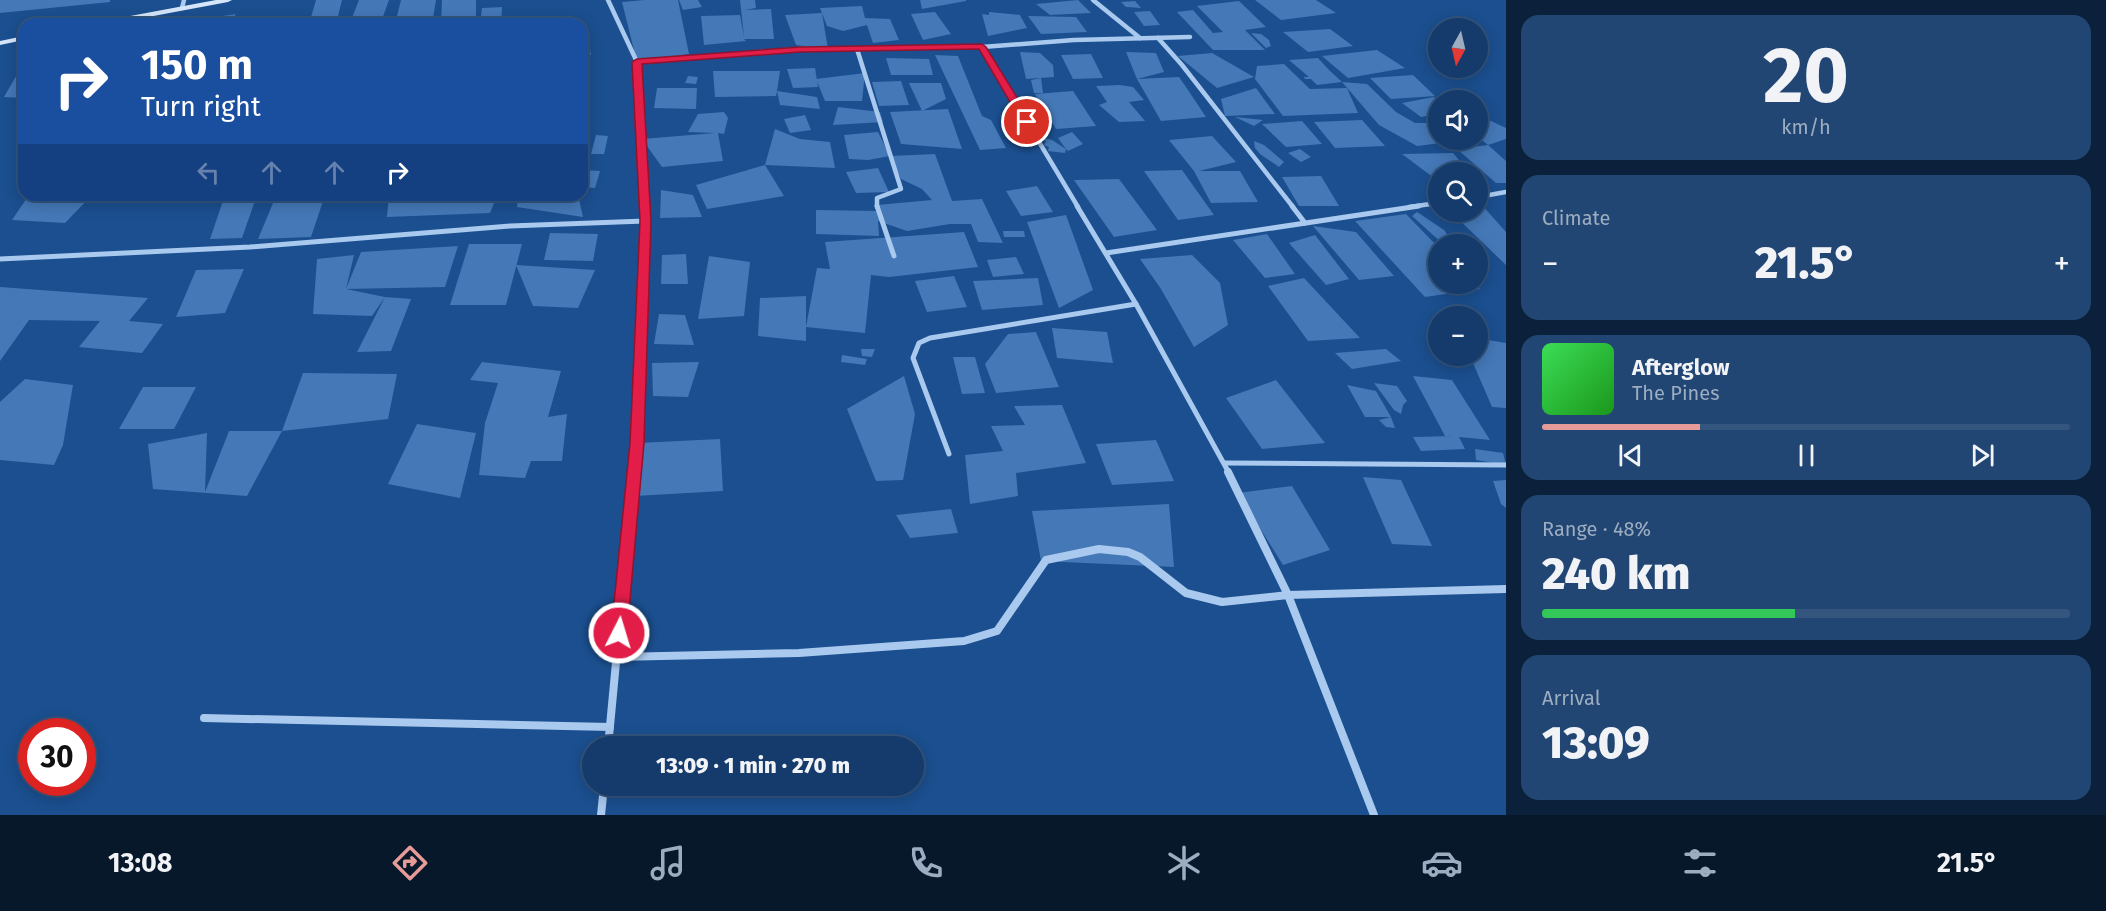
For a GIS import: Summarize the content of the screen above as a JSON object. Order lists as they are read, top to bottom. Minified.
{"north":"bottom","page":{"tile":[["20","km/h"],"Climate",["Range · 48%","240 km"],["Arrival","13:09"]],"map_buttons":["+","−"],"turn":["150 m","Turn right"],"heat":["−","21.5°","+"],"song":["Afterglow","The Pines"],"limit":"30","trip":"13:09 · 1 min · 270 m","tabs":["13:08","21.5°"]}}
